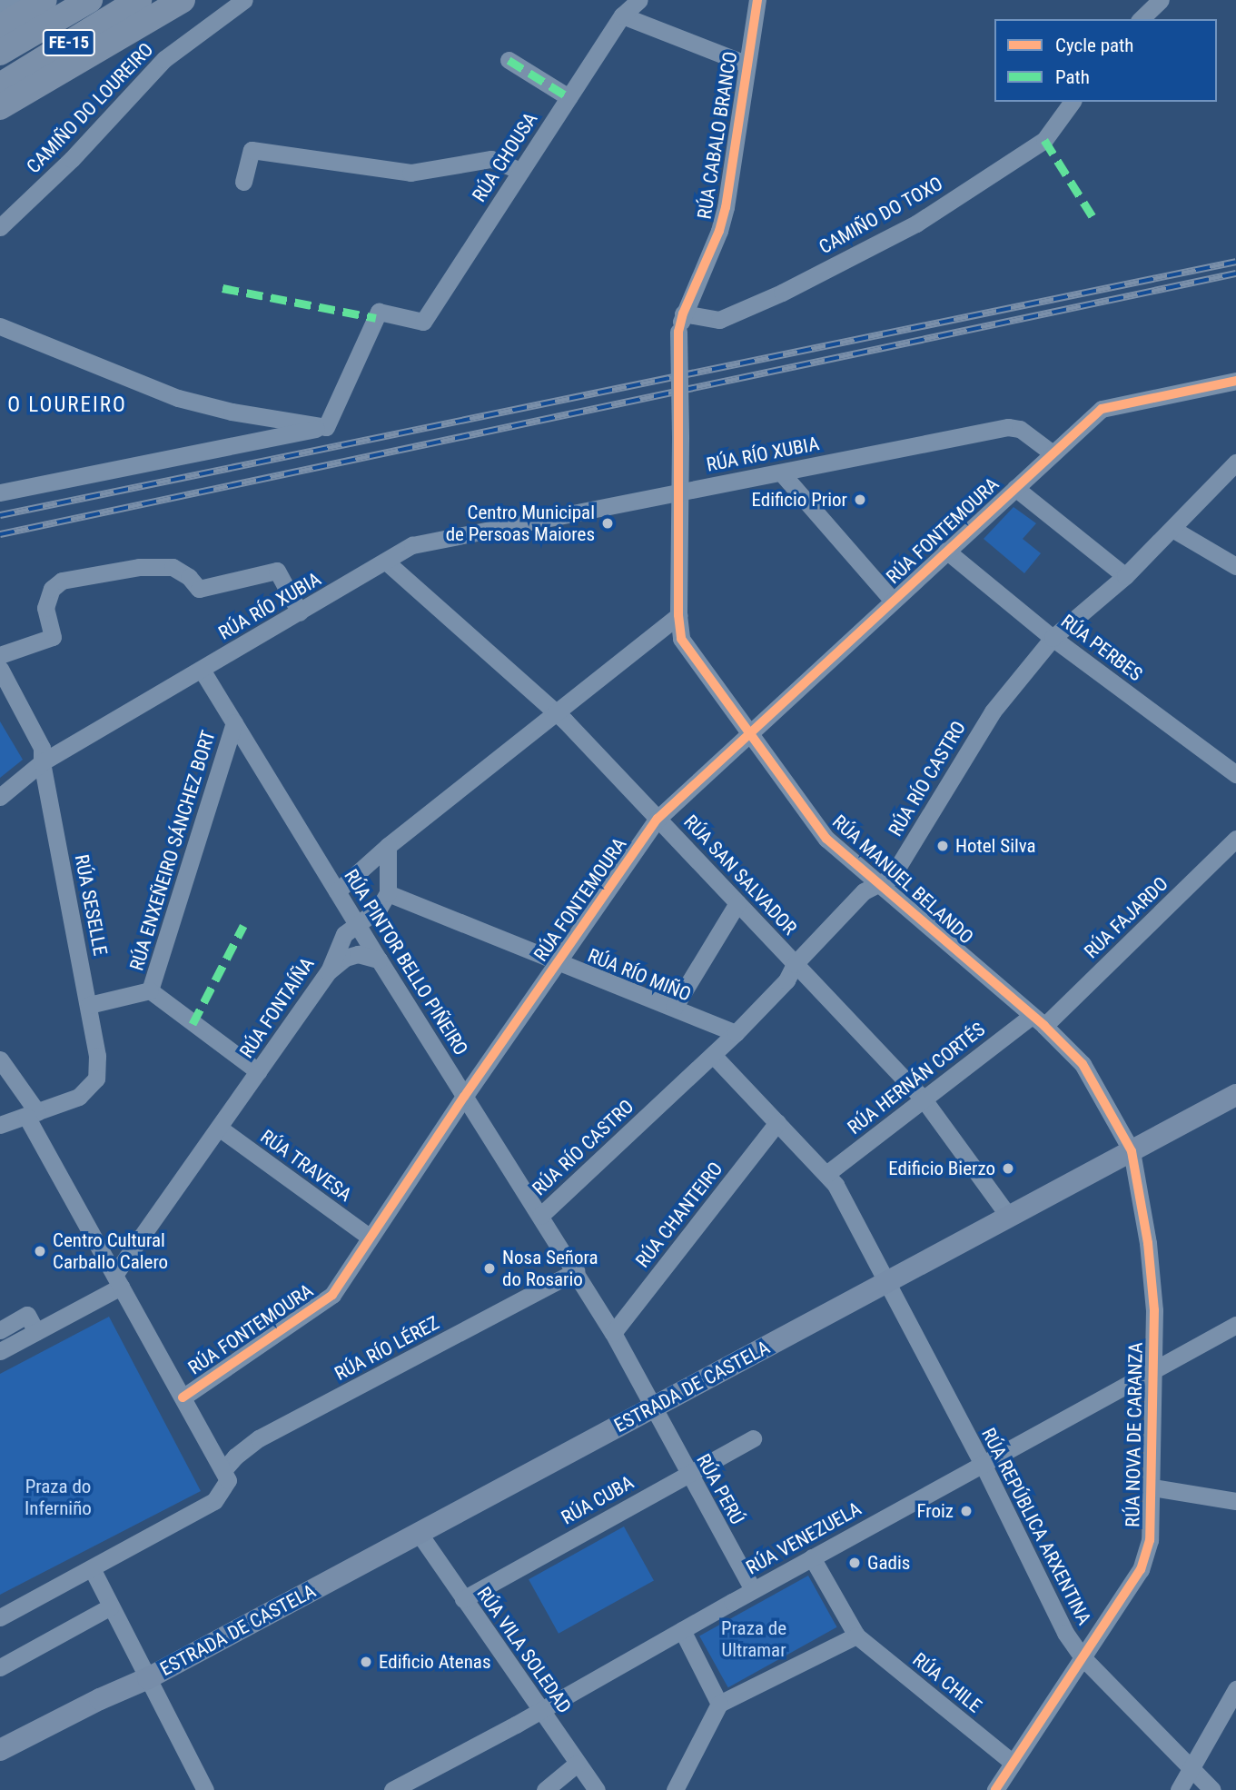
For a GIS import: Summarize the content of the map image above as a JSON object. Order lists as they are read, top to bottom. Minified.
{"streets":{"highway":["FE-15"],"main road":["ESTRADA DE CASTELA"],"street":["CAMIÑO DO LOUREIRO","RÚA CABALO BRANCO","RÚA CHOUSA","CAMIÑO DO TOXO","RÚA RÍO XUBIA","RÚA FONTEMOURA","RÚA PERBES","RÚA RÍO CASTRO","RÚA ENXEÑEIRO SÁNCHEZ BORT","RÚA SAN SALVADOR","RÚA MANUEL BELANDO","RÚA SESELLE","RÚA FAJARDO","RÚA PINTOR BELLO PIÑEIRO","RÚA RÍO MIÑO","RÚA FONTAÍÑA","RÚA HERNÁN CORTÉS","RÚA TRAVESA","RÚA CHANTEIRO","RÚA RÍO LÉREZ","RÚA NOVA DE CARANZA","RÚA PERÚ","RÚA CUBA","RÚA REPÚBLICA ARXENTINA","RÚA VENEZUELA","RÚA VILA SOLEDAD","RÚA CHILE"]},"crossings":[["RÚA CABALO BRANCO","CAMIÑO DO TOXO"],["RÚA CABALO BRANCO","RÚA MANUEL BELANDO"],["RÚA RÍO XUBIA","RÚA FONTEMOURA"],["RÚA RÍO XUBIA","RÚA SAN SALVADOR"],["RÚA RÍO XUBIA","RÚA MANUEL BELANDO"],["RÚA RÍO XUBIA","RÚA SESELLE"],["RÚA RÍO XUBIA","RÚA PINTOR BELLO PIÑEIRO"],["RÚA FONTEMOURA","RÚA PERBES"],["RÚA FONTEMOURA","RÚA SAN SALVADOR"],["RÚA FONTEMOURA","RÚA MANUEL BELANDO"],["RÚA FONTEMOURA","RÚA PINTOR BELLO PIÑEIRO"],["RÚA FONTEMOURA","RÚA RÍO MIÑO"],["RÚA FONTEMOURA","RÚA TRAVESA"],["RÚA FONTEMOURA","RÚA RÍO LÉREZ"],["RÚA PERBES","RÚA RÍO CASTRO"],["RÚA RÍO CASTRO","RÚA SAN SALVADOR"],["RÚA RÍO CASTRO","RÚA MANUEL BELANDO"],["RÚA RÍO CASTRO","RÚA PINTOR BELLO PIÑEIRO"],["RÚA RÍO CASTRO","RÚA RÍO MIÑO"],["RÚA RÍO CASTRO","RÚA REPÚBLICA ARXENTINA"],["RÚA ENXEÑEIRO SÁNCHEZ BORT","RÚA PINTOR BELLO PIÑEIRO"],["RÚA SAN SALVADOR","RÚA HERNÁN CORTÉS"],["RÚA SAN SALVADOR","ESTRADA DE CASTELA"],["RÚA MANUEL BELANDO","RÚA FAJARDO"],["RÚA MANUEL BELANDO","RÚA HERNÁN CORTÉS"],["RÚA MANUEL BELANDO","ESTRADA DE CASTELA"],["RÚA MANUEL BELANDO","RÚA NOVA DE CARANZA"],["RÚA FAJARDO","RÚA HERNÁN CORTÉS"],["RÚA PINTOR BELLO PIÑEIRO","RÚA FONTAÍÑA"],["RÚA PINTOR BELLO PIÑEIRO","RÚA CHANTEIRO"],["RÚA PINTOR BELLO PIÑEIRO","RÚA RÍO LÉREZ"],["RÚA PINTOR BELLO PIÑEIRO","ESTRADA DE CASTELA"],["RÚA PINTOR BELLO PIÑEIRO","RÚA PERÚ"],["RÚA RÍO MIÑO","RÚA FONTAÍÑA"],["RÚA FONTAÍÑA","RÚA TRAVESA"],["RÚA HERNÁN CORTÉS","RÚA REPÚBLICA ARXENTINA"],["RÚA CHANTEIRO","RÚA REPÚBLICA ARXENTINA"],["ESTRADA DE CASTELA","RÚA NOVA DE CARANZA"],["ESTRADA DE CASTELA","RÚA PERÚ"],["ESTRADA DE CASTELA","RÚA REPÚBLICA ARXENTINA"],["ESTRADA DE CASTELA","RÚA VILA SOLEDAD"],["RÚA NOVA DE CARANZA","RÚA REPÚBLICA ARXENTINA"],["RÚA NOVA DE CARANZA","RÚA VENEZUELA"],["RÚA NOVA DE CARANZA","RÚA CHILE"],["RÚA PERÚ","RÚA CUBA"],["RÚA PERÚ","RÚA VENEZUELA"],["RÚA CUBA","RÚA VILA SOLEDAD"],["RÚA REPÚBLICA ARXENTINA","RÚA VENEZUELA"],["RÚA VENEZUELA","RÚA VILA SOLEDAD"]],"districts":["O LOUREIRO"],"parks":["Praza do Inferniño","Praza de Ultramar"],"places":["Edificio Prior","Centro Municipal de Persoas Maiores","Hotel Silva","Edificio Bierzo","Centro Cultural Carballo Calero","Nosa Señora do Rosario","Froiz","Gadis","Edificio Atenas"],"legend":["Cycle path","Path"]}
